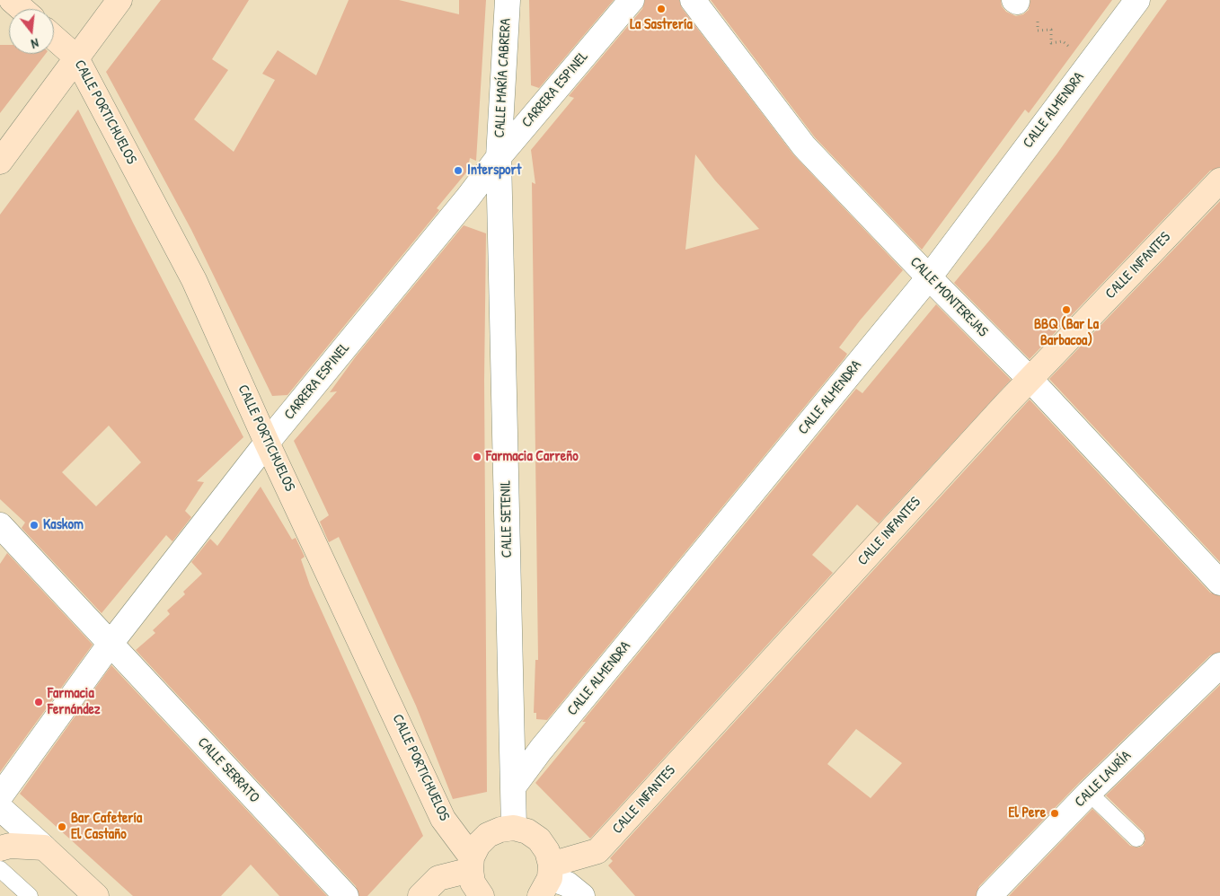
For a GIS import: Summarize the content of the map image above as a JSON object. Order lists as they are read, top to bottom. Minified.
{"streets":{"street":["CALLE MARÍA CABRERA","CARRERA ESPINEL","CALLE ALMENDRA","CALLE PORTICHUELOS","CALLE INFANTES","CALLE MONTEREJAS","CALLE SETENIL","CALLE SERRATO","CALLE LAURÍA"]},"crossings":[["CALLE MARÍA CABRERA","CARRERA ESPINEL"],["CALLE MARÍA CABRERA","CALLE SETENIL"],["CARRERA ESPINEL","CALLE PORTICHUELOS"],["CARRERA ESPINEL","CALLE SETENIL"],["CARRERA ESPINEL","CALLE SERRATO"],["CALLE ALMENDRA","CALLE MONTEREJAS"],["CALLE ALMENDRA","CALLE SETENIL"],["CALLE INFANTES","CALLE MONTEREJAS"]],"places":["La Sastrería","Intersport","BBQ (Bar La Barbacoa)","Farmacia Carreño","Kaskom","Farmacia Fernández","El Pere","Bar Cafetería El Castaño"],"north":"bottom"}
